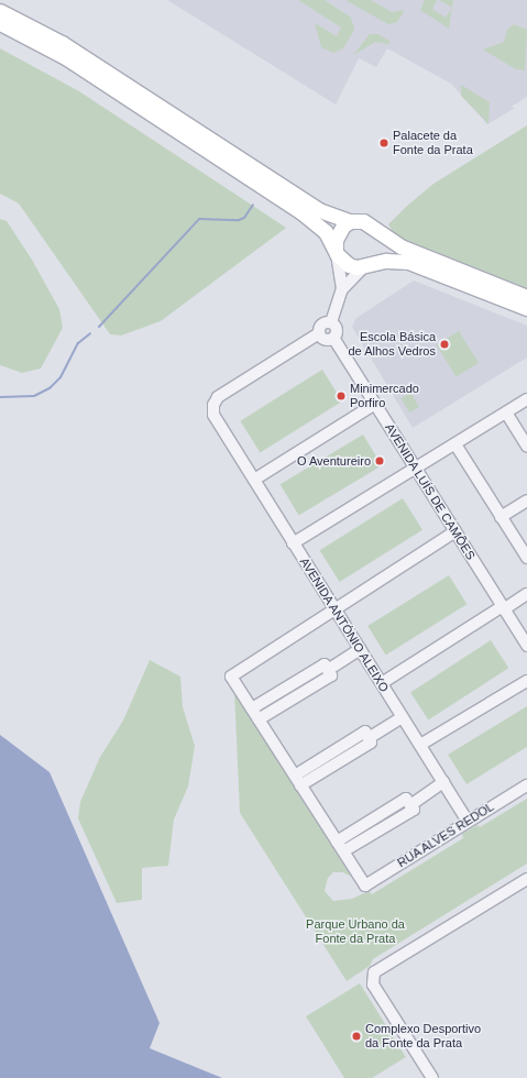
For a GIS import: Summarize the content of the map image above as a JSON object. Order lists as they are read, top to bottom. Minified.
{"streets":{"street":["AVENIDA LUÍS DE CAMÕES","AVENIDA ANTÓNIO ALEIXO","RUA ALVES REDOL"]},"crossings":[["AVENIDA LUÍS DE CAMÕES","AVENIDA ANTÓNIO ALEIXO"],["AVENIDA ANTÓNIO ALEIXO","RUA ALVES REDOL"]],"parks":["Parque Urbano da Fonte da Prata"],"places":["Palacete da Fonte da Prata","Escola Básica de Alhos Vedros","Minimercado Porfiro","O Aventureiro","Complexo Desportivo da Fonte da Prata"]}
